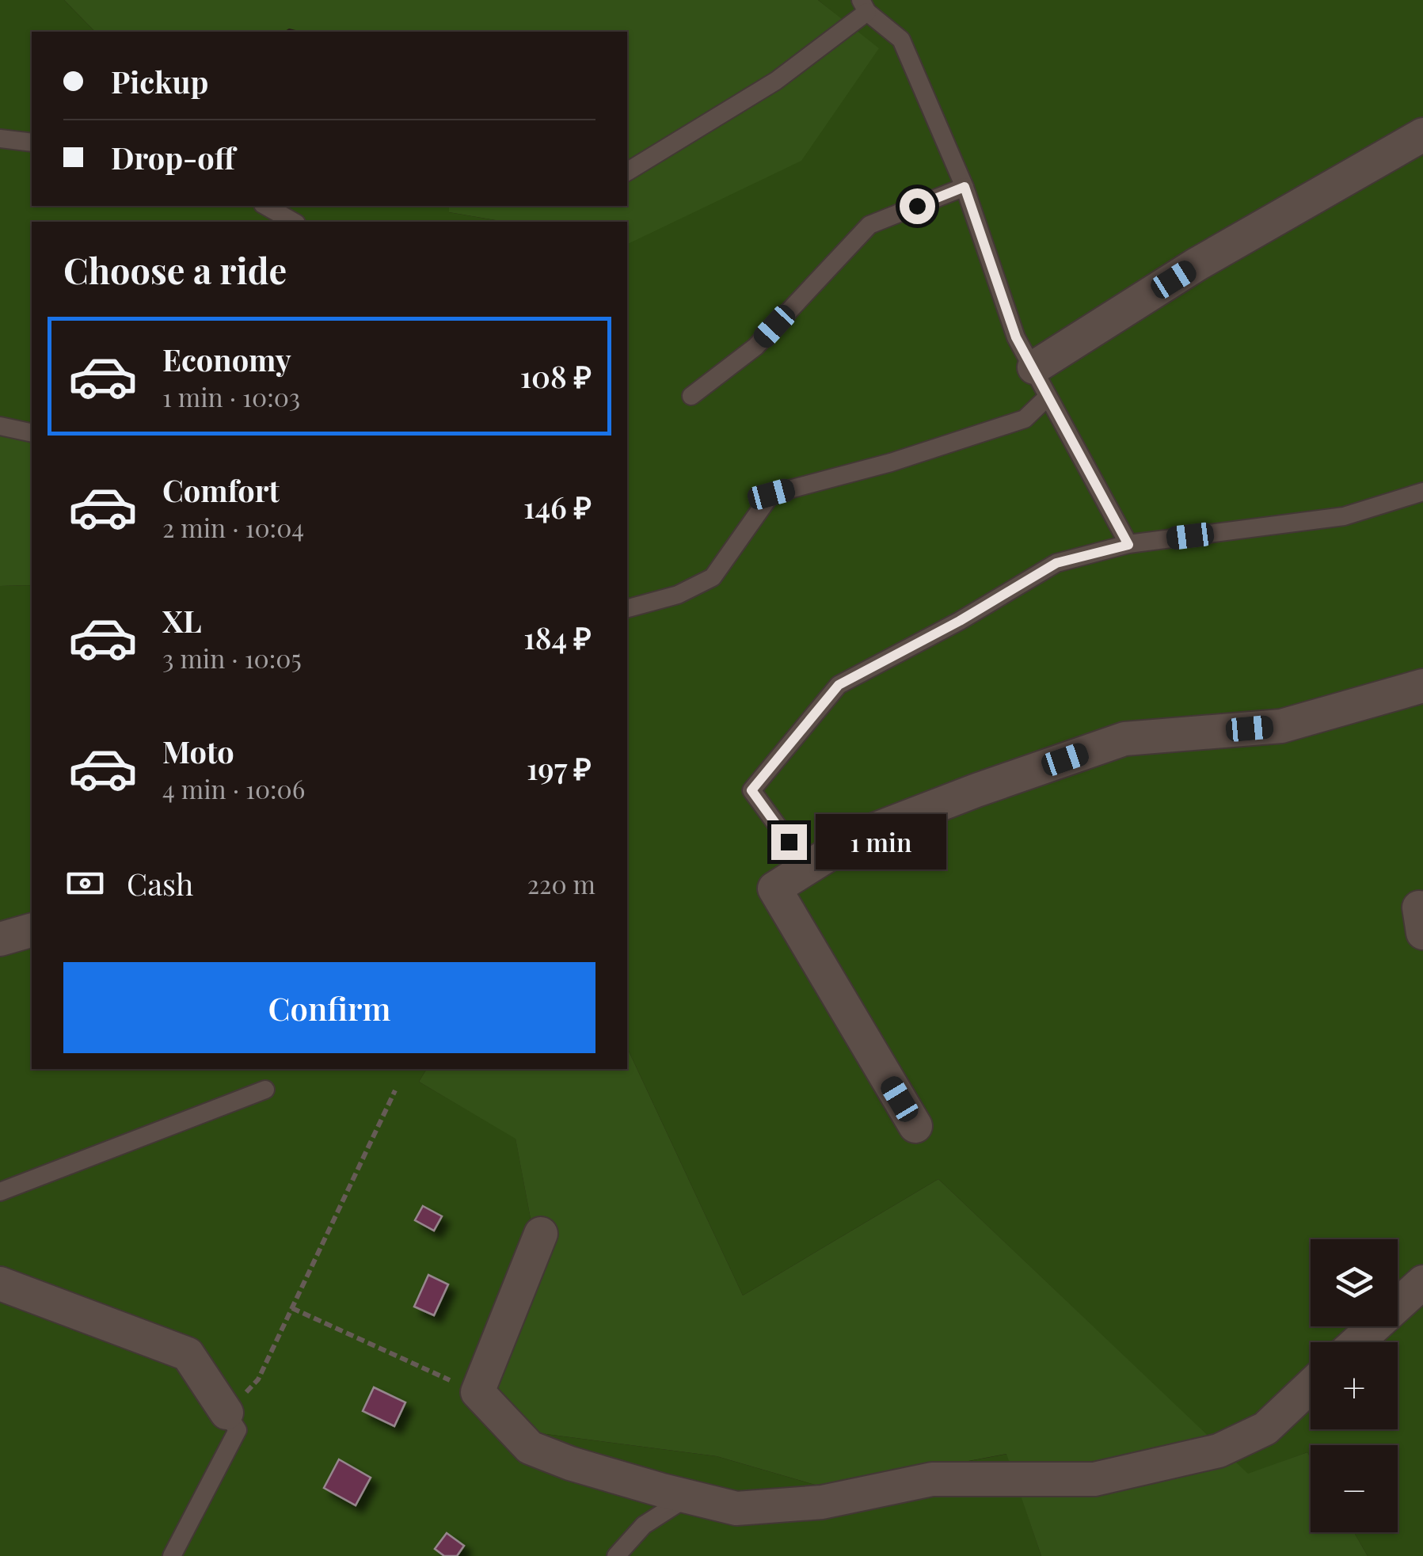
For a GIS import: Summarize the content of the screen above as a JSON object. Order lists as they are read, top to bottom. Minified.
{"page":{"banner":["Pickup","Drop-off"],"heading":"Choose a ride","list":[{"name":"Economy","note":"1 min · 10:03","value":"108 ₽"},{"name":"Comfort","note":"2 min · 10:04","value":"146 ₽"},{"name":"XL","note":"3 min · 10:05","value":"184 ₽"},{"name":"Moto","note":"4 min · 10:06","value":"197 ₽"}],"bubble":"1 min","pay":["Cash","220 m"],"buttons":"Confirm","map_buttons":["+","−"]}}
